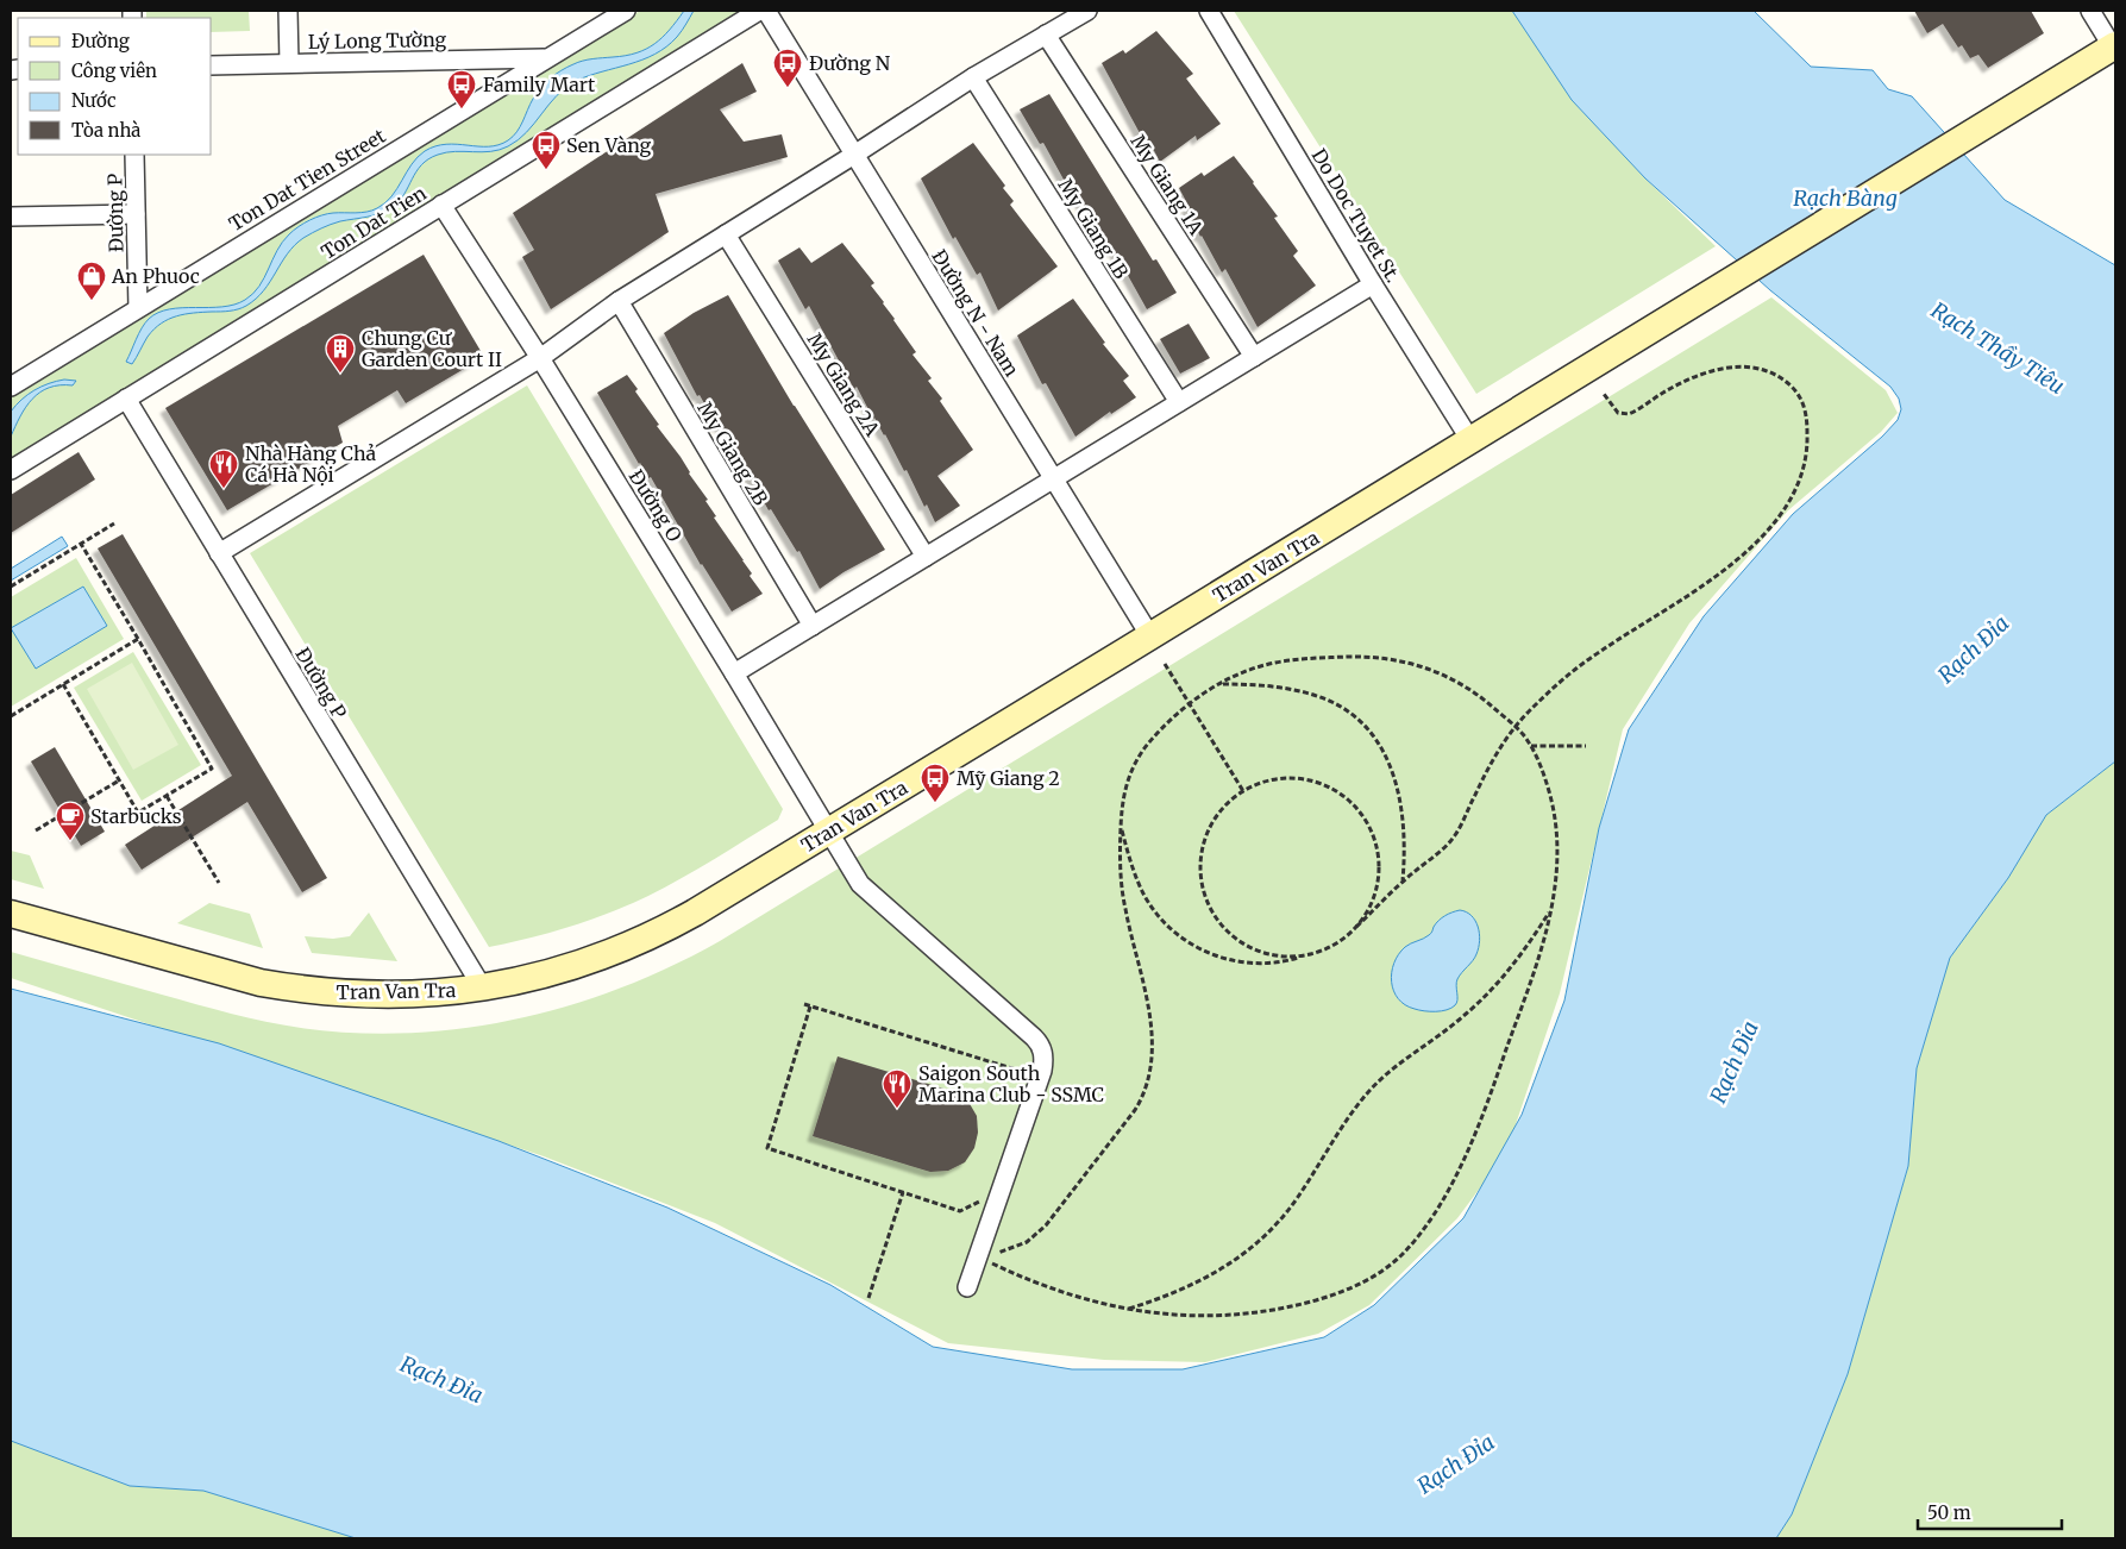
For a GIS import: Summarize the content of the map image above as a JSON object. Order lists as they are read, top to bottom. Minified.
{"streets":{"main road":["Tran Van Tra"],"street":["Lý Long Tường","Ton Dat Tien Street","My Giang 1A","Đường P","Do Doc Tuyet St.","Ton Dat Tien","My Giang 1B","Đường N - Nam","My Giang 2A","My Giang 2B","Đường O"]},"crossings":[["Lý Long Tường","Ton Dat Tien Street"],["Ton Dat Tien Street","Đường P"],["Đường P","Ton Dat Tien"],["Đường P","Tran Van Tra"],["Do Doc Tuyet St.","Tran Van Tra"],["Ton Dat Tien","Đường O"],["Đường N - Nam","Tran Van Tra"],["Đường O","Tran Van Tra"]],"water":["Rạch Bàng","Rạch Thầy Tiêu","Rạch Đỉa"],"places":{"bus stop":["Đường N","Family Mart","Sen Vàng","Mỹ Giang 2"],"shop":["An Phuoc"],"building":["Chung Cư Garden Court II"],"restaurant":["Nhà Hàng Chả Cá Hà Nội","Saigon South Marina Club - SSMC"],"cafe":["Starbucks"]},"legend":["Đường","Công viên","Nước","Tòa nhà"],"scale_bar":"50 m"}
